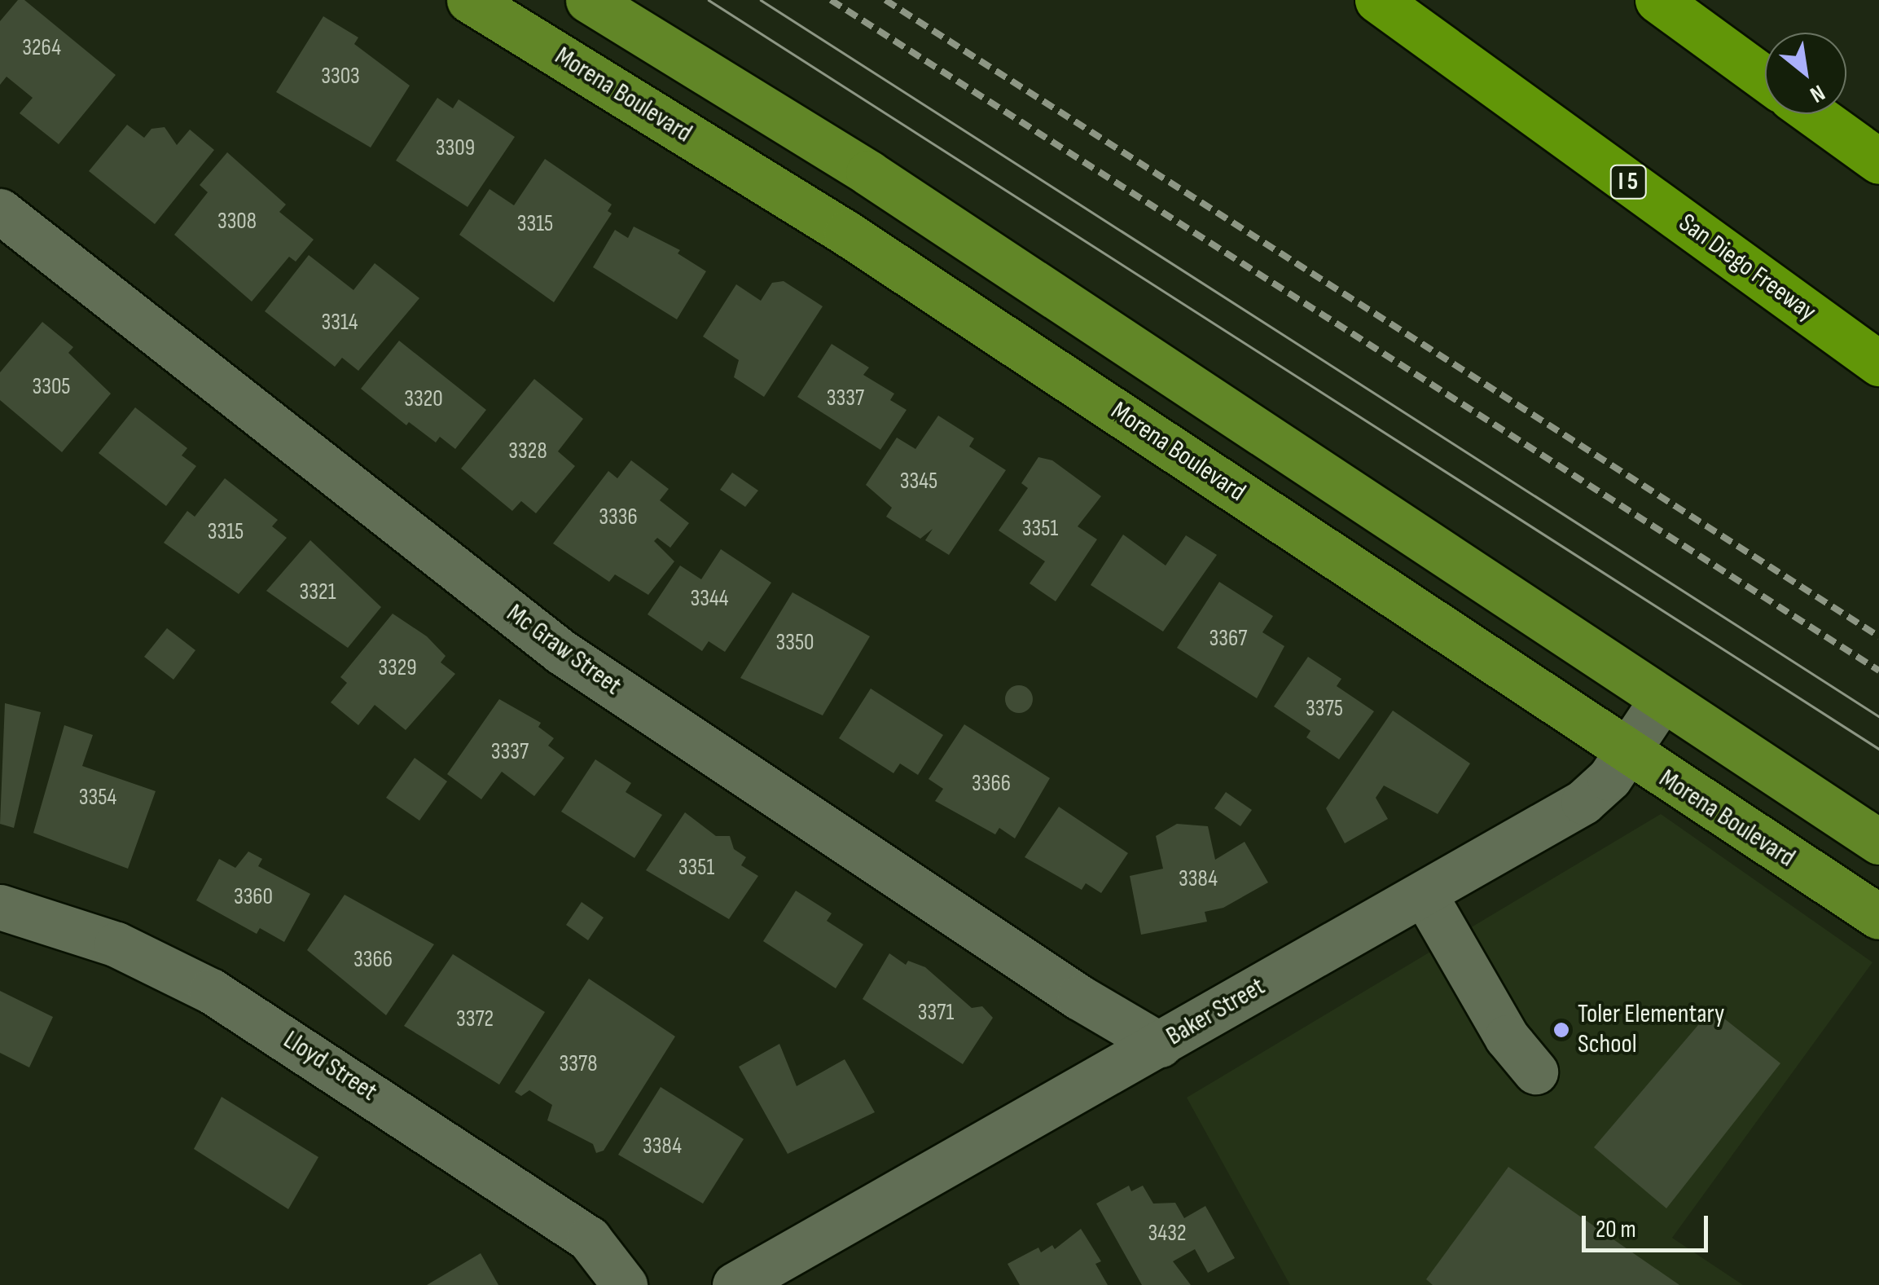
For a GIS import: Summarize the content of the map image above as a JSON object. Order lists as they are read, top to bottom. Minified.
{"streets":{"highway":["I 5","San Diego Freeway"],"main road":["Morena Boulevard"],"street":["Mc Graw Street","Baker Street","Lloyd Street"]},"crossings":[["Morena Boulevard","Baker Street"],["Mc Graw Street","Baker Street"]],"places":["Toler Elementary School"],"house_numbers":["3264","3303","3309","3308","3315","3314","3305","3337","3320","3328","3345","3336","3351","3315","3321","3344","3367","3350","3329","3375","3337","3366","3354","3351","3384","3360","3366","3371","3372","3378","3384","3432"],"scale_bar":"20 m","north":"bottom right"}
